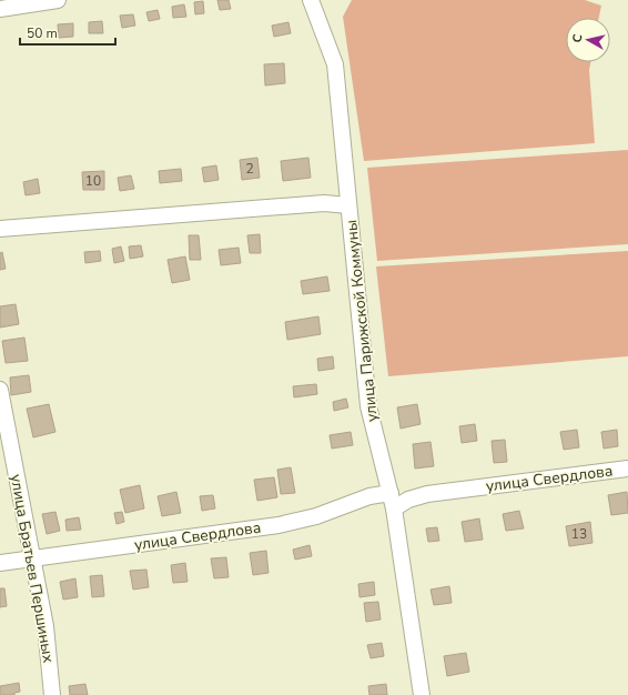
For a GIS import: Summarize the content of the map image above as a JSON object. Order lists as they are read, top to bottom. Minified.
{"streets":{"street":["улица Парижской Коммуны","улица Свердлова","улица Братьев Першиных"]},"crossings":[["улица Парижской Коммуны","улица Свердлова"],["улица Свердлова","улица Братьев Першиных"]],"house_numbers":["2","10","13"],"scale_bar":"50 m","north":"left"}
